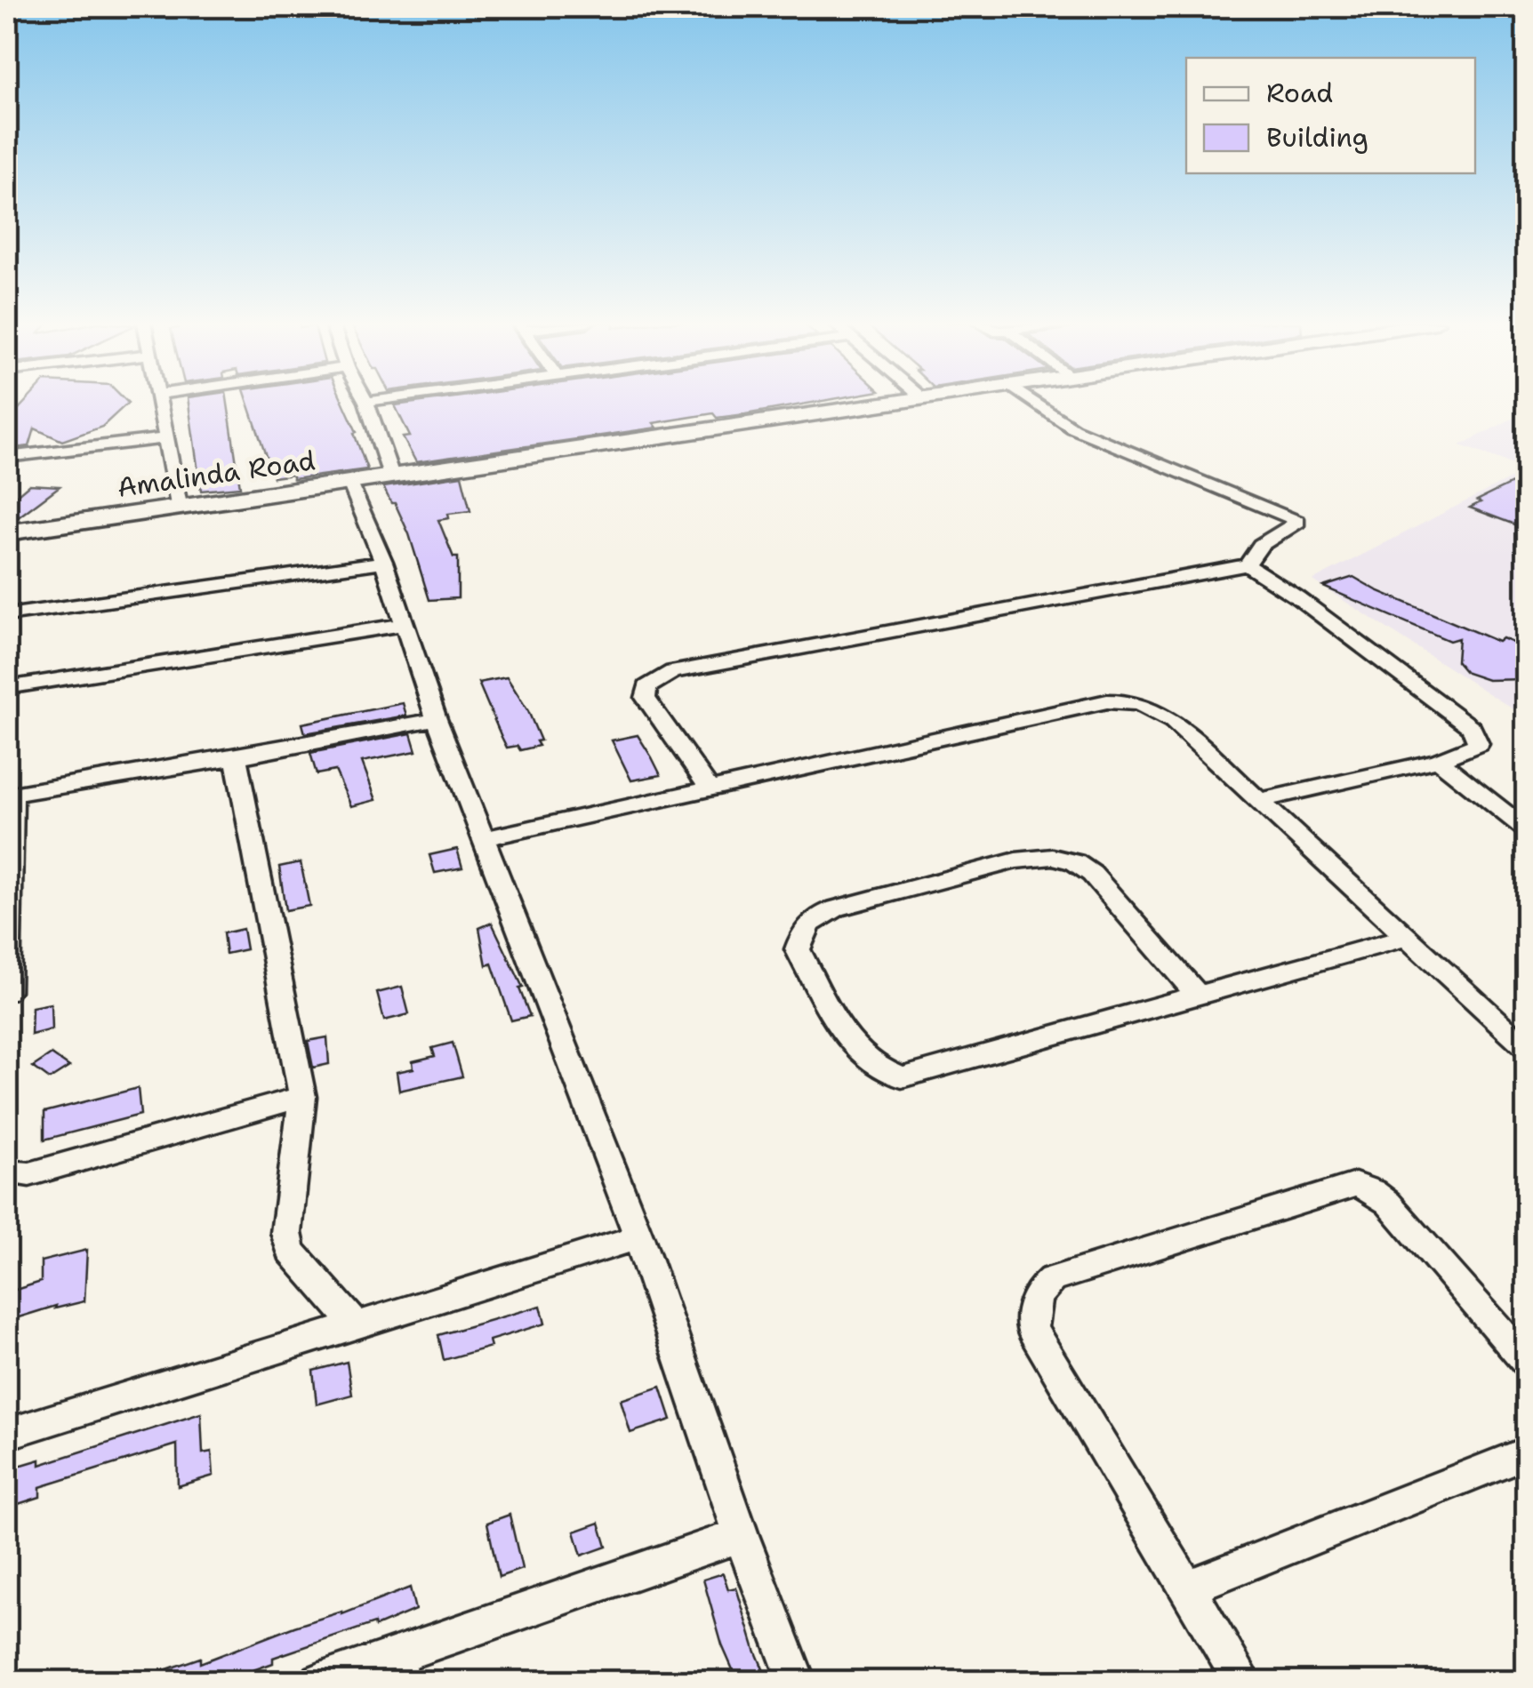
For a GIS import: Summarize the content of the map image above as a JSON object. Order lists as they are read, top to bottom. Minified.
{"streets":{"street":["Amalinda Road"]},"legend":["Road","Building"]}
